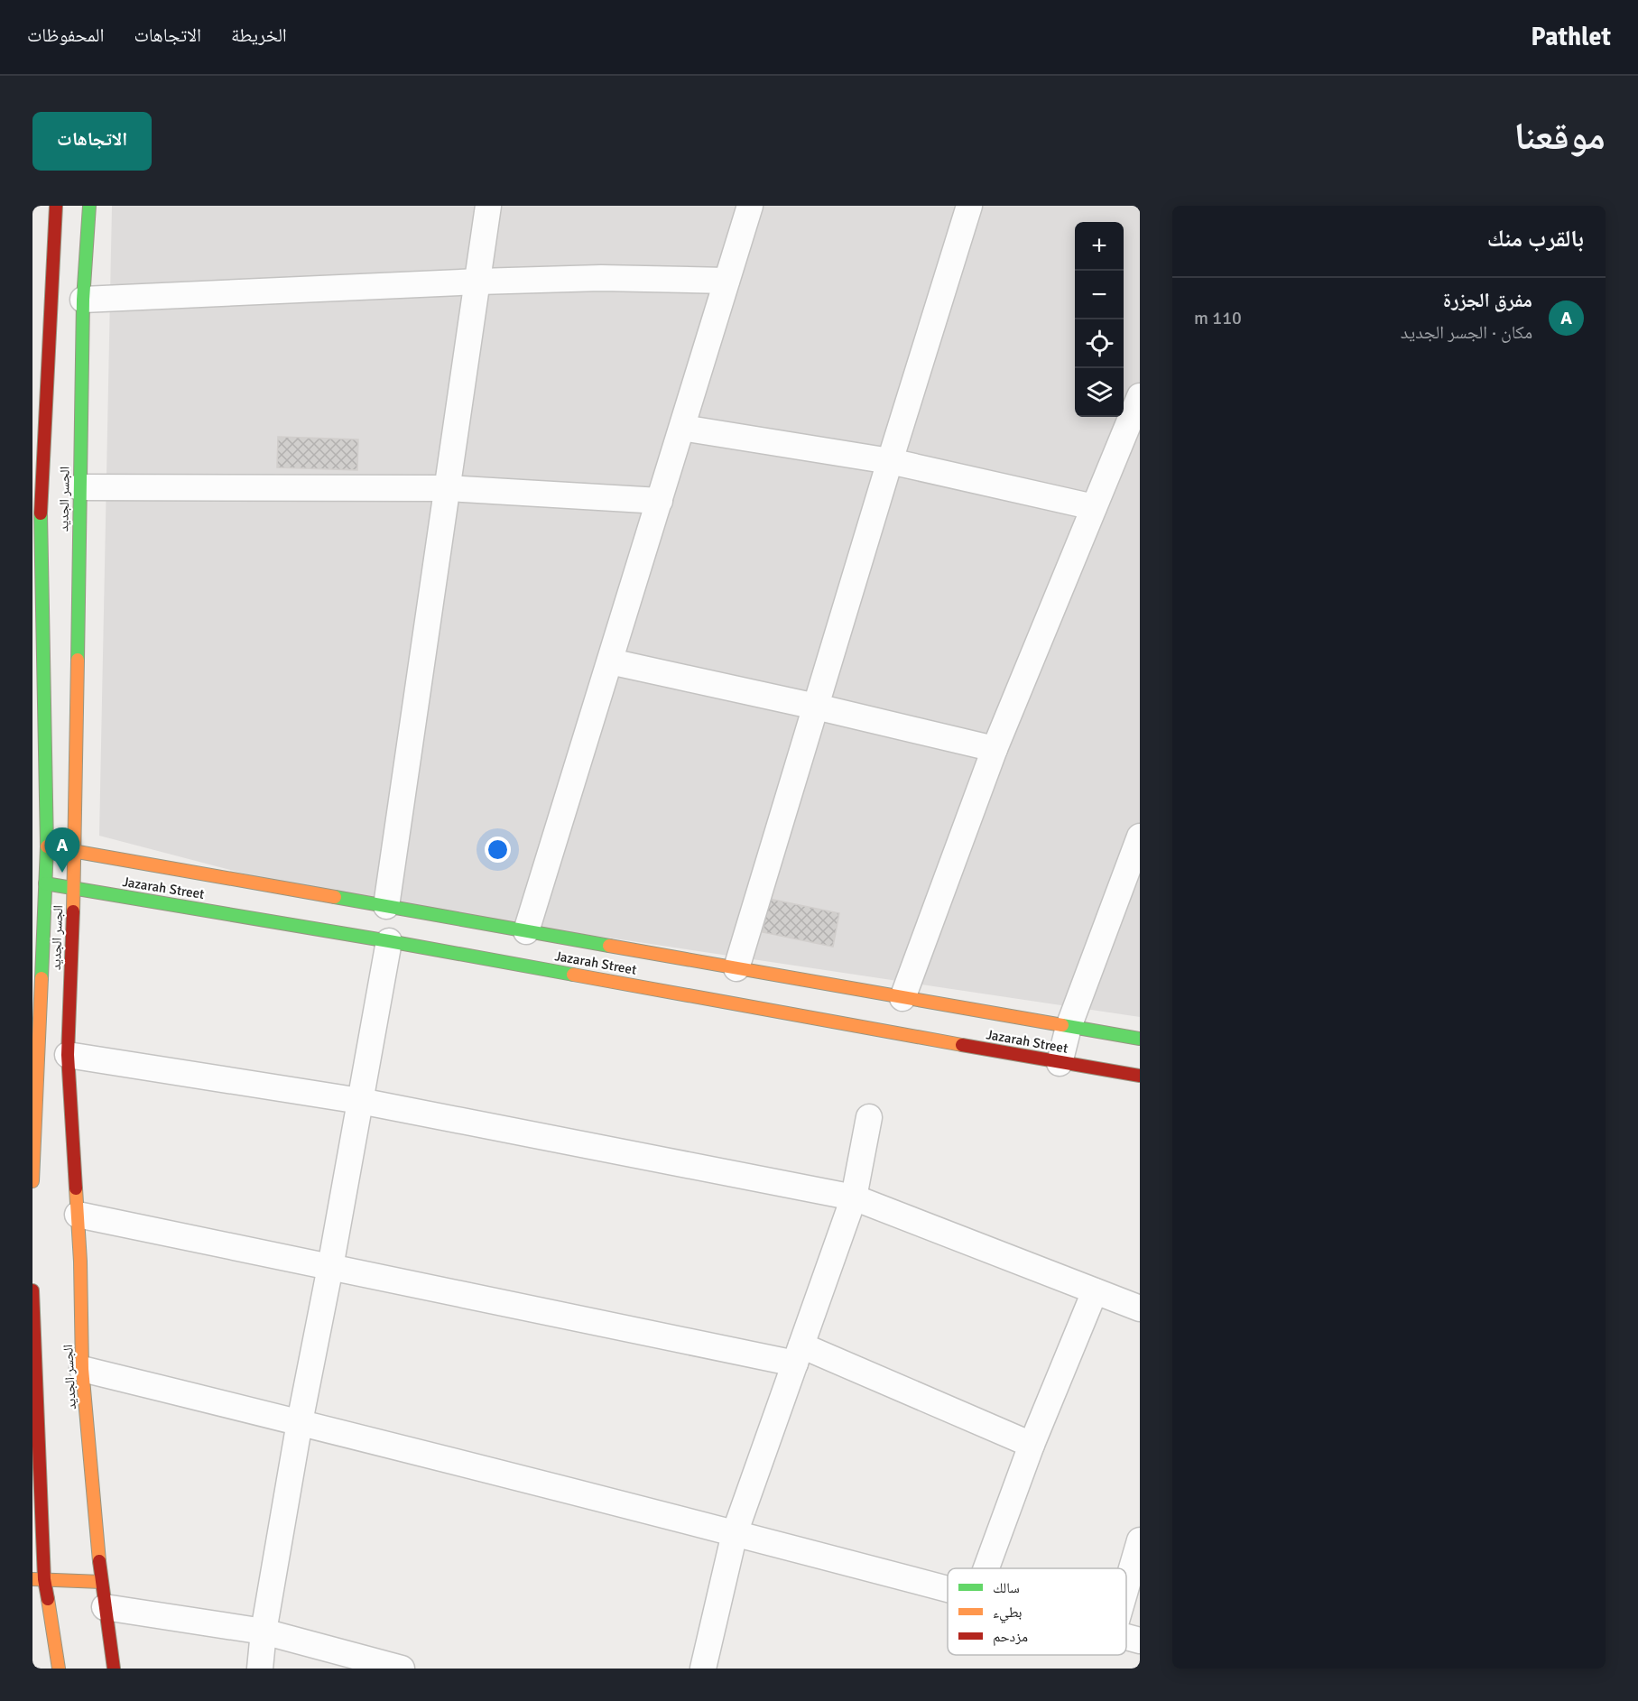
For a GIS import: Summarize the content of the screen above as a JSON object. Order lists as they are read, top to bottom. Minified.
{"streets":{"main road":["الجسر الجديد","Jazarah Street"]},"crossings":[["الجسر الجديد","Jazarah Street"]],"legend":["سالك","بطيء","مزدحم"],"page":{"header":"Pathlet","nav":["الخريطة","الاتجاهات","المحفوظات"],"title":"موقعنا","buttons":"الاتجاهات","heading":"بالقرب منك","map_buttons":["+","−"],"list":[{"mark":"A","name":"مفرق الجزرة","note":"مكان · الجسر الجديد","value":"110 m"}],"pins":"A"}}
